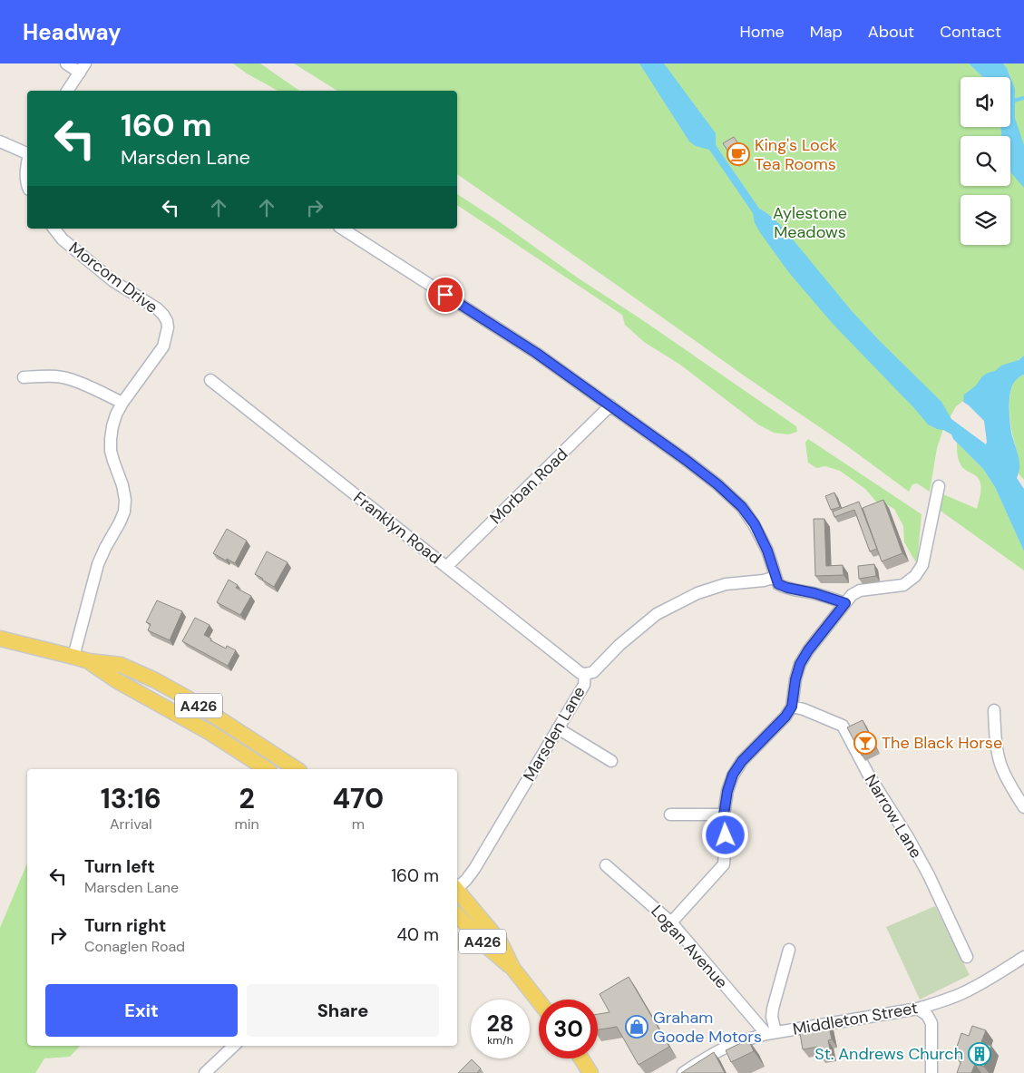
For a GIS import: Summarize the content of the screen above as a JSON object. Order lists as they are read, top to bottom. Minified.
{"streets":{"main road":["A426"],"street":["Morcom Drive","Morban Road","Franklyn Road","Marsden Lane","Narrow Lane","Logan Avenue","Middleton Street"]},"crossings":[["Morcom Drive","A426"],["Morban Road","Franklyn Road"],["Franklyn Road","Marsden Lane"],["Logan Avenue","Middleton Street"]],"parks":["Aylestone Meadows"],"places":{"cafe":["King's Lock Tea Rooms"],"bar":["The Black Horse"],"shop":["Graham Goode Motors"],"building":["St. Andrews Church"]},"page":{"header":"Headway","nav":["Home","Map","About","Contact"],"turn":["160 m","Marsden Lane"],"eta":["13:16","Arrival","2","min","470","m"],"list":[{"name":"Turn left","note":"Marsden Lane","value":"160 m"},{"name":"Turn right","note":"Conaglen Road","value":"40 m"}],"buttons":["Exit","Share"],"speed":"28 km/h","limit":"30"}}
